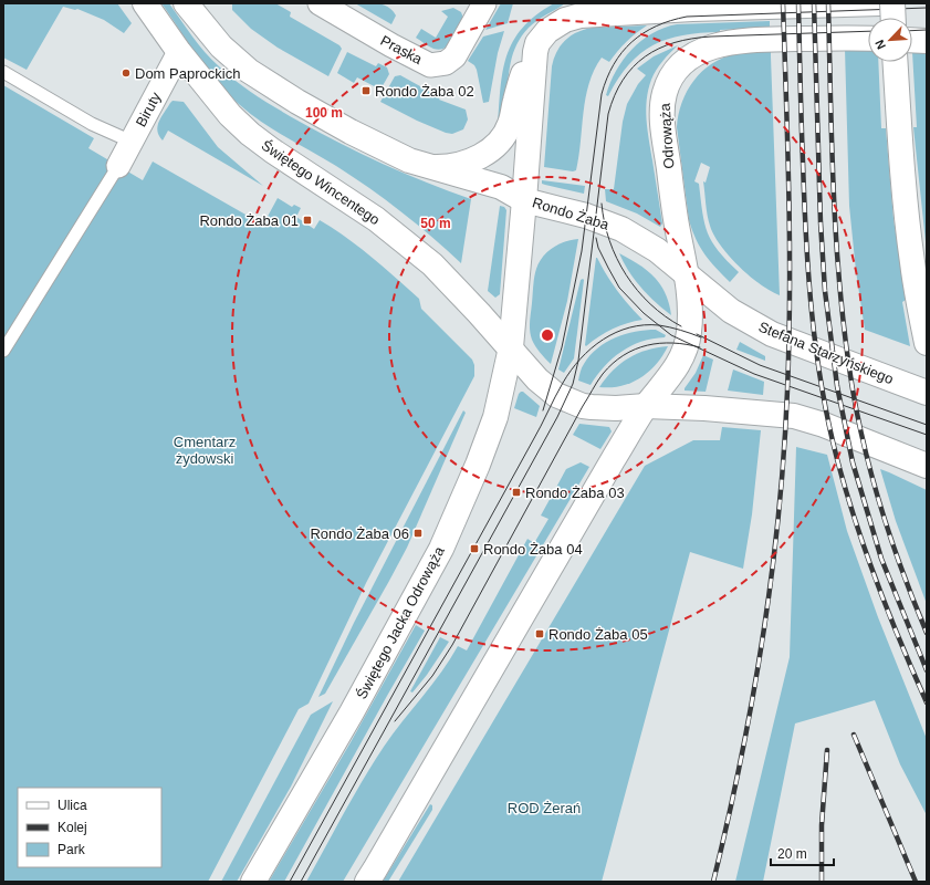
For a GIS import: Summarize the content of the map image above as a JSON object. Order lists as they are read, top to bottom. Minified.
{"streets":{"main road":["Odrowąża","Świętego Wincentego","Rondo Żaba","Stefana Starzyńskiego","Świętego Jacka Odrowąża"],"street":["Praska","Biruty"]},"crossings":[["Biruty","Świętego Wincentego"],["Odrowąża","Rondo Żaba"],["Odrowąża","Stefana Starzyńskiego"],["Świętego Wincentego","Rondo Żaba"],["Świętego Wincentego","Świętego Jacka Odrowąża"],["Rondo Żaba","Stefana Starzyńskiego"],["Rondo Żaba","Świętego Jacka Odrowąża"]],"parks":["Cmentarz żydowski","ROD Żerań"],"places":{"other":["Dom Paprockich"],"transit":["Rondo Żaba 02","Rondo Żaba 01","Rondo Żaba 03","Rondo Żaba 06","Rondo Żaba 04","Rondo Żaba 05"]},"legend":["Ulica","Kolej","Park"],"scale_bar":"20 m","north":"bottom left","rings":["100 m","50 m"]}
